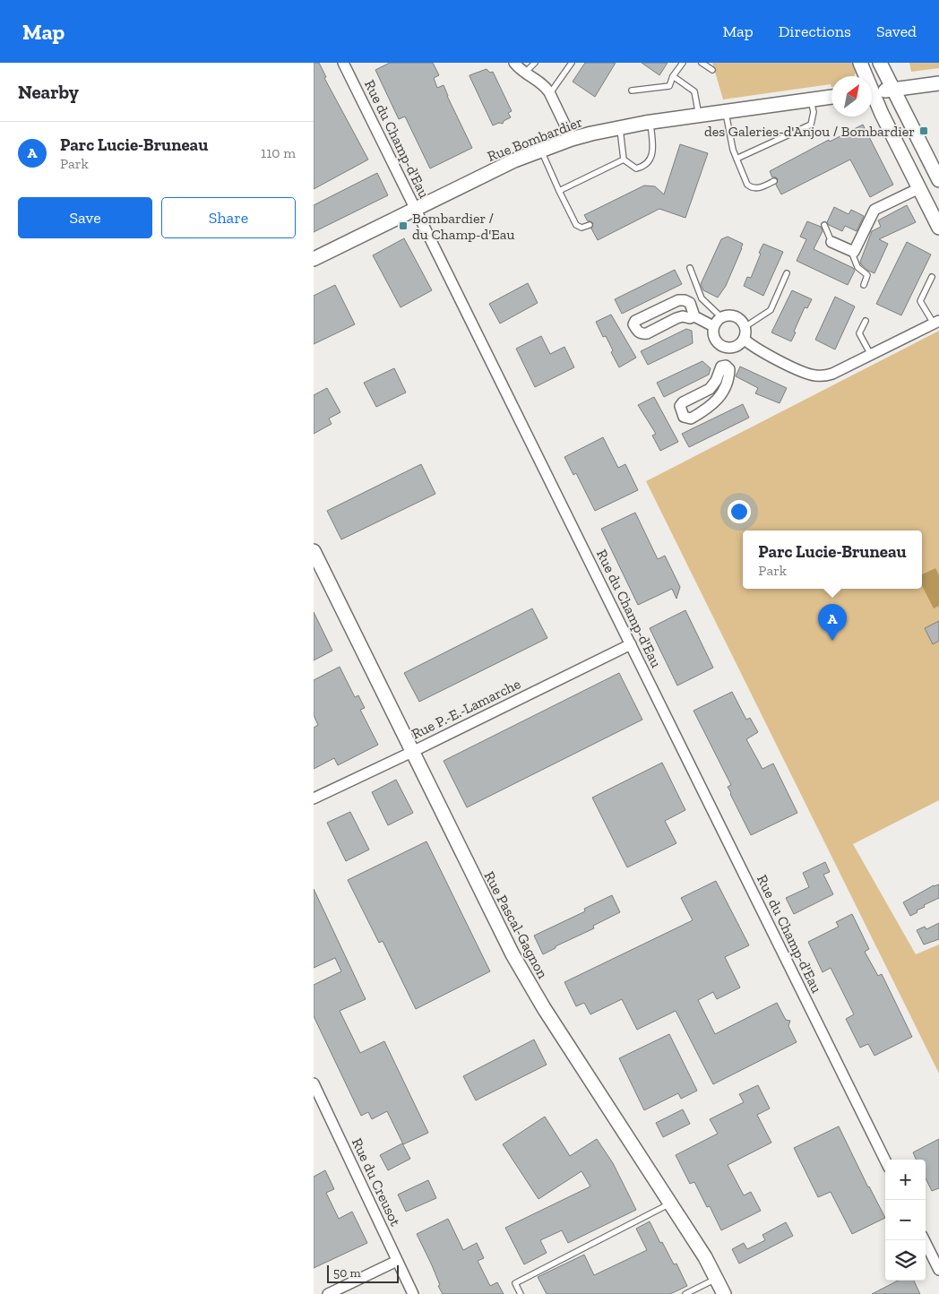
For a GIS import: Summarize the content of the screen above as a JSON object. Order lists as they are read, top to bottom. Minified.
{"streets":{"street":["Rue du Champ-d'Eau","Rue Bombardier","Rue P.-E.-Lamarche","Rue Pascal-Gagnon","Rue du Creusot"]},"crossings":[["Rue du Champ-d'Eau","Rue Bombardier"],["Rue du Champ-d'Eau","Rue P.-E.-Lamarche"],["Rue P.-E.-Lamarche","Rue Pascal-Gagnon"]],"places":{"transit":["des Galeries-d'Anjou / Bombardier","Bombardier / du Champ-d'Eau"]},"scale_bar":"50 m","north":"top right","page":{"header":"Map","nav":["Map","Directions","Saved"],"heading":"Nearby","list":[{"mark":"A","name":"Parc Lucie-Bruneau","note":"Park","value":"110 m"}],"buttons":["Save","Share"],"popup":["Parc Lucie-Bruneau","Park"],"pins":"A","map_buttons":["+","−"],"scale":"50 m"}}
